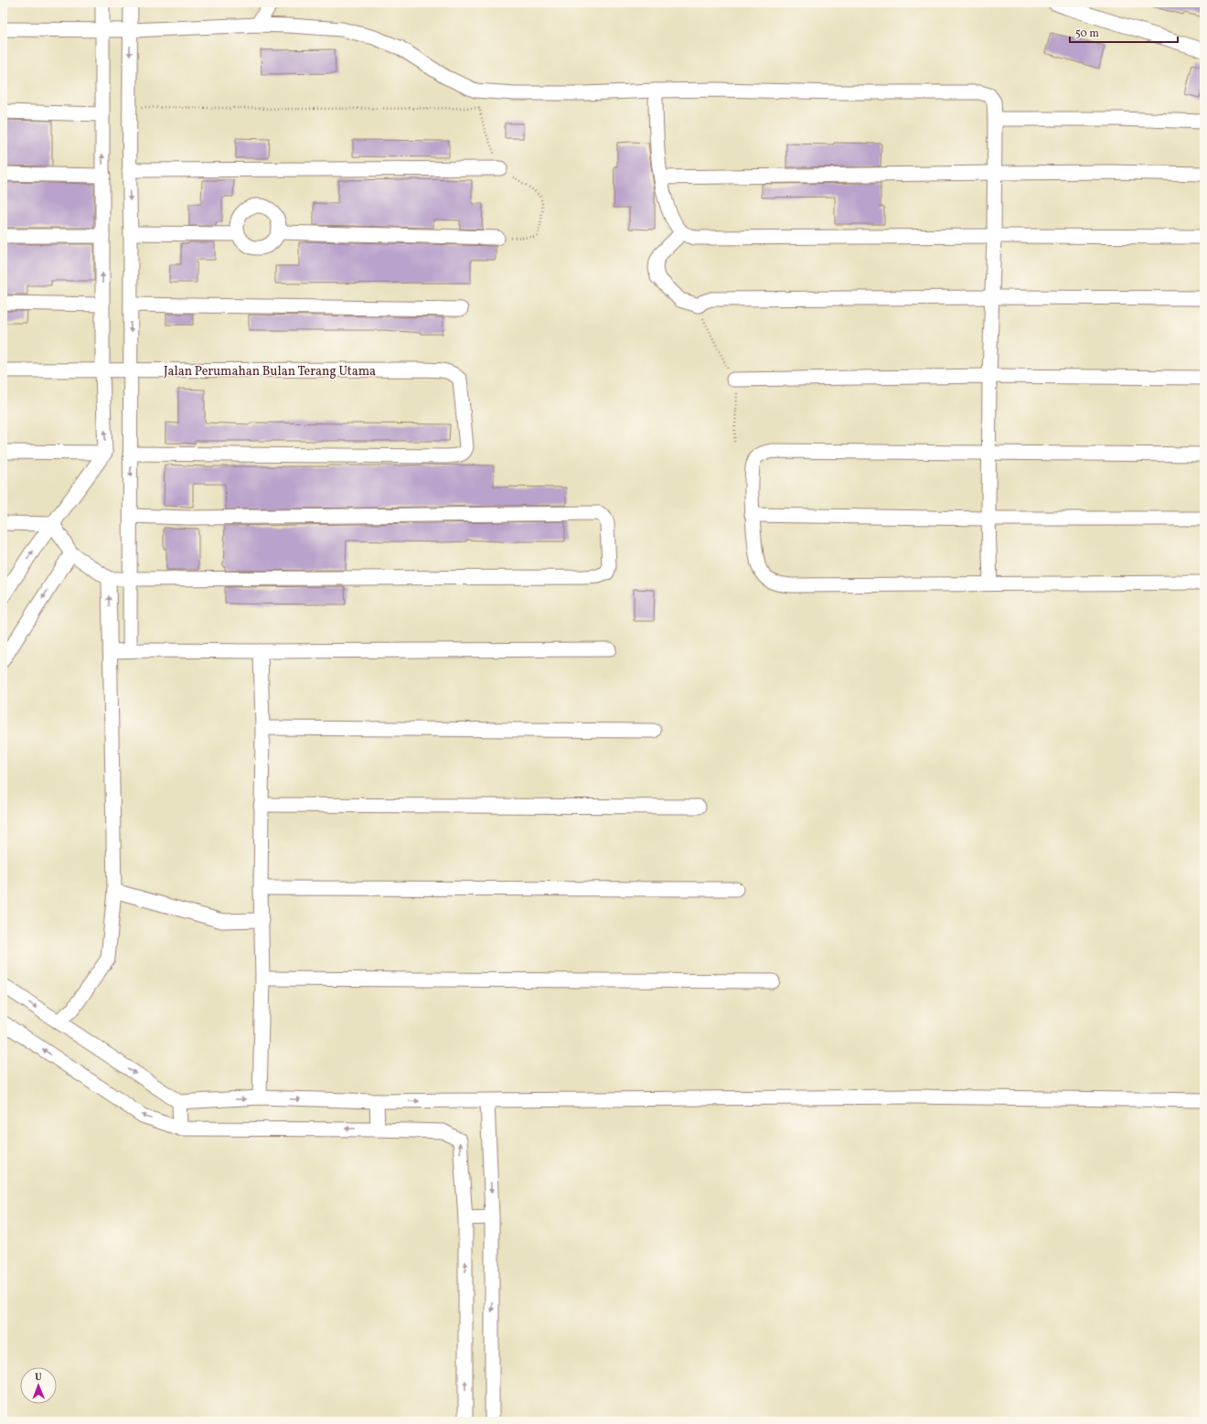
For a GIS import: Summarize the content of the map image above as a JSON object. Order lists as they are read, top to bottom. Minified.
{"streets":{"street":["Jalan Perumahan Bulan Terang Utama"]},"scale_bar":"50 m","north":"top"}
